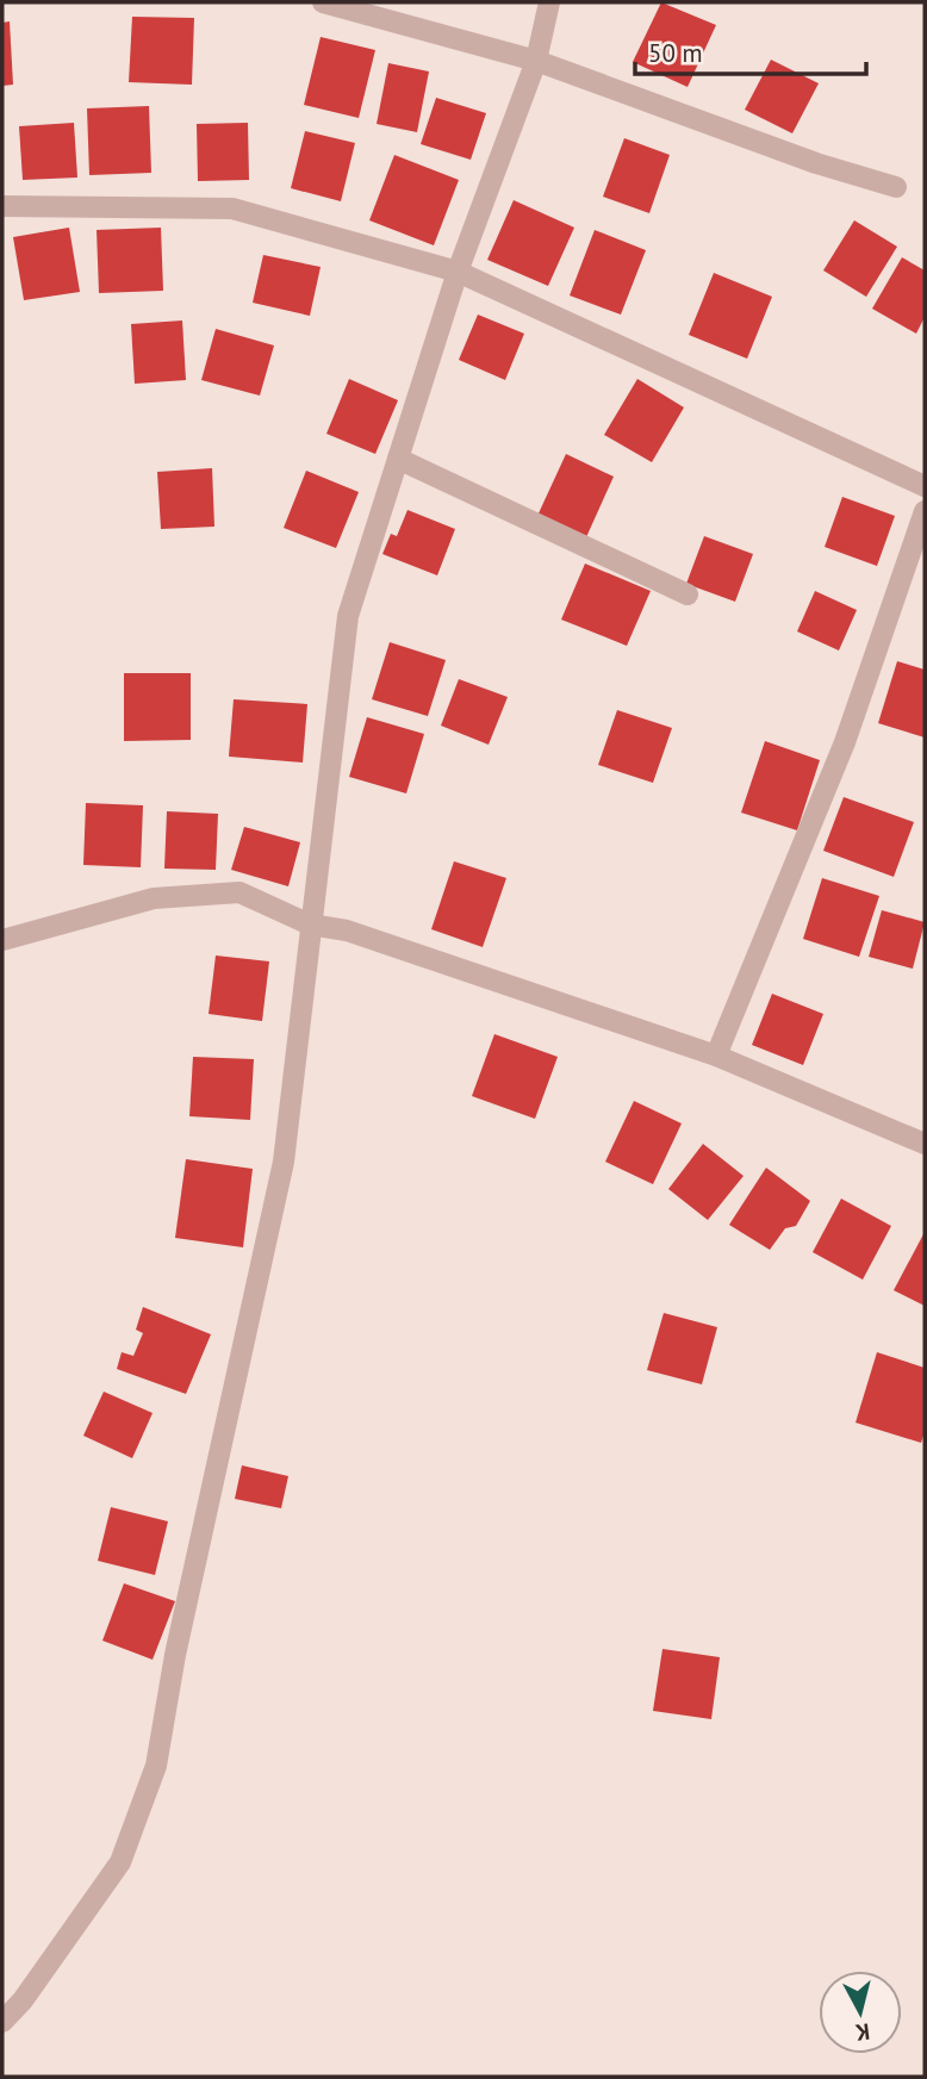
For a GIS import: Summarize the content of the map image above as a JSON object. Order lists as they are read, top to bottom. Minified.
{"scale_bar":"50 m","north":"bottom"}
